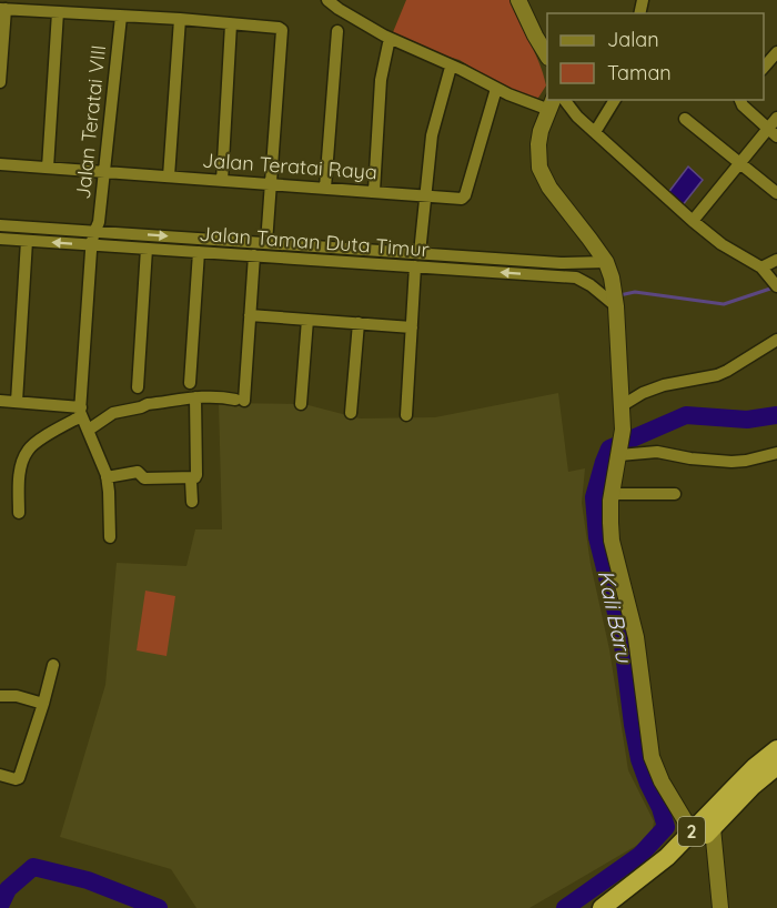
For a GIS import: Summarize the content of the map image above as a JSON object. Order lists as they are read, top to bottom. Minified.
{"streets":{"highway":["2"],"street":["Jalan Teratai VIII","Jalan Teratai Raya","Jalan Taman Duta Timur"]},"crossings":[["Jalan Teratai VIII","Jalan Teratai Raya"],["Jalan Teratai VIII","Jalan Taman Duta Timur"]],"water":["Kali Baru"],"legend":["Jalan","Taman"]}
